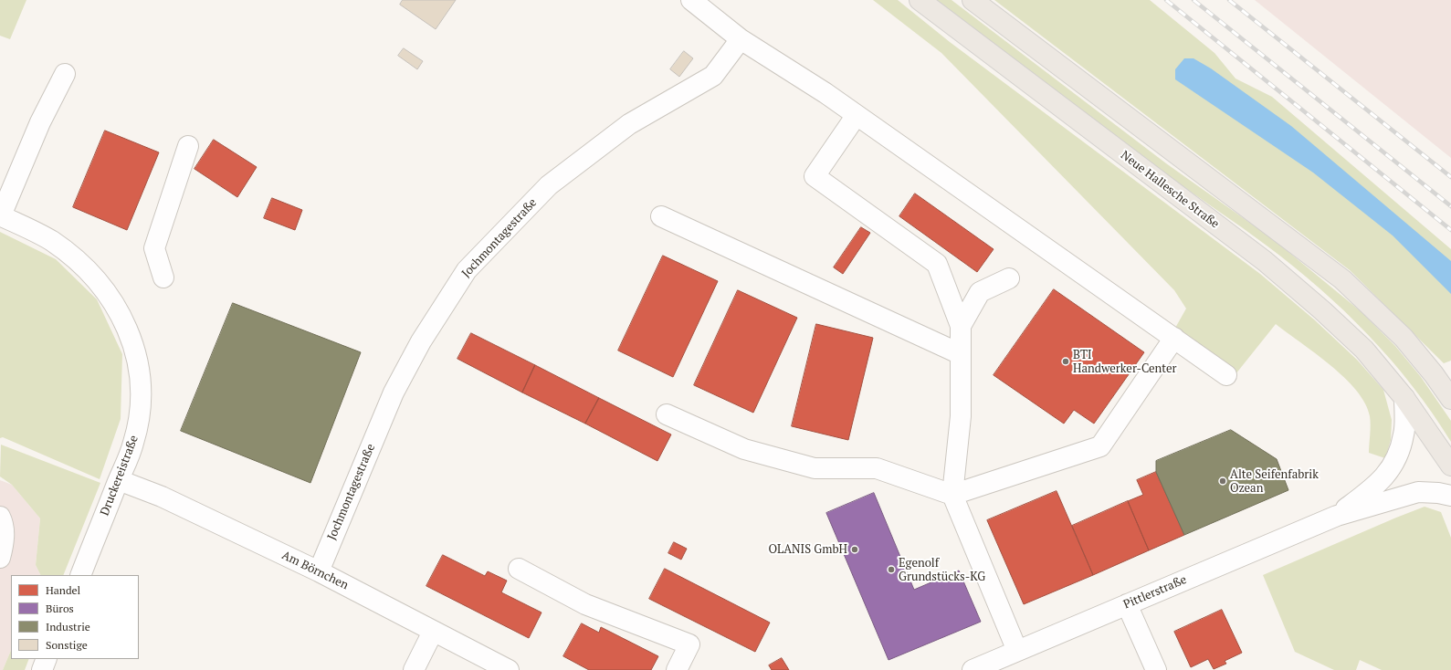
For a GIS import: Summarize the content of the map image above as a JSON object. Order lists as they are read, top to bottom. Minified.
{"streets":{"main road":["Neue Hallesche Straße"],"street":["Jochmontagestraße","Druckereistraße","Am Börnchen","Pittlerstraße"]},"crossings":[["Neue Hallesche Straße","Pittlerstraße"],["Jochmontagestraße","Am Börnchen"],["Druckereistraße","Am Börnchen"]],"places":["BTI Handwerker-Center","Alte Seifenfabrik Ozean","OLANIS GmbH","Egenolf Grundstücks-KG"],"legend":["Handel","Büros","Industrie","Sonstige"]}
